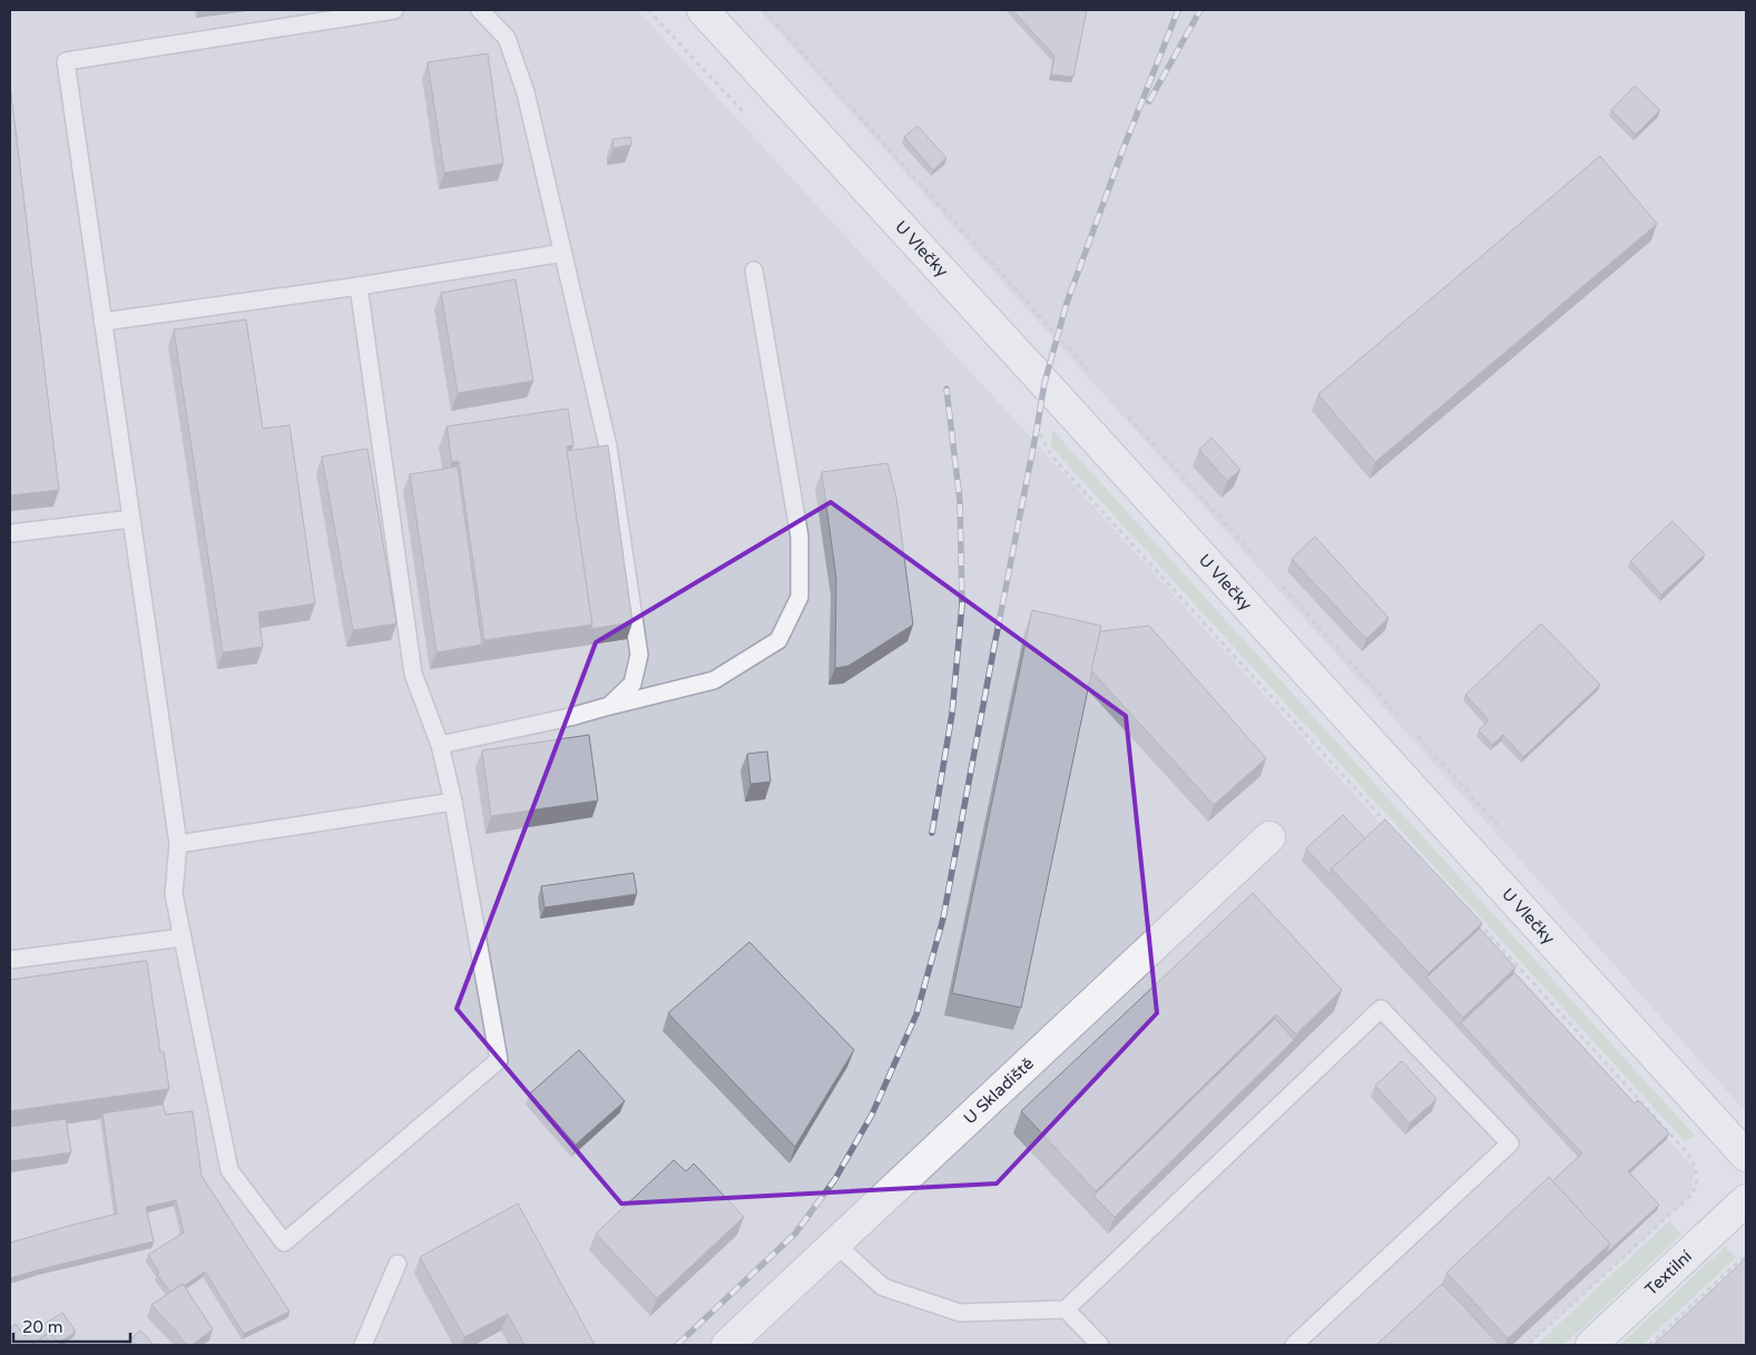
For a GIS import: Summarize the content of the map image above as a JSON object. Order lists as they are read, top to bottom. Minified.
{"streets":{"street":["U Vlečky","U Skladiště","Textilní"]},"scale_bar":"20 m"}
